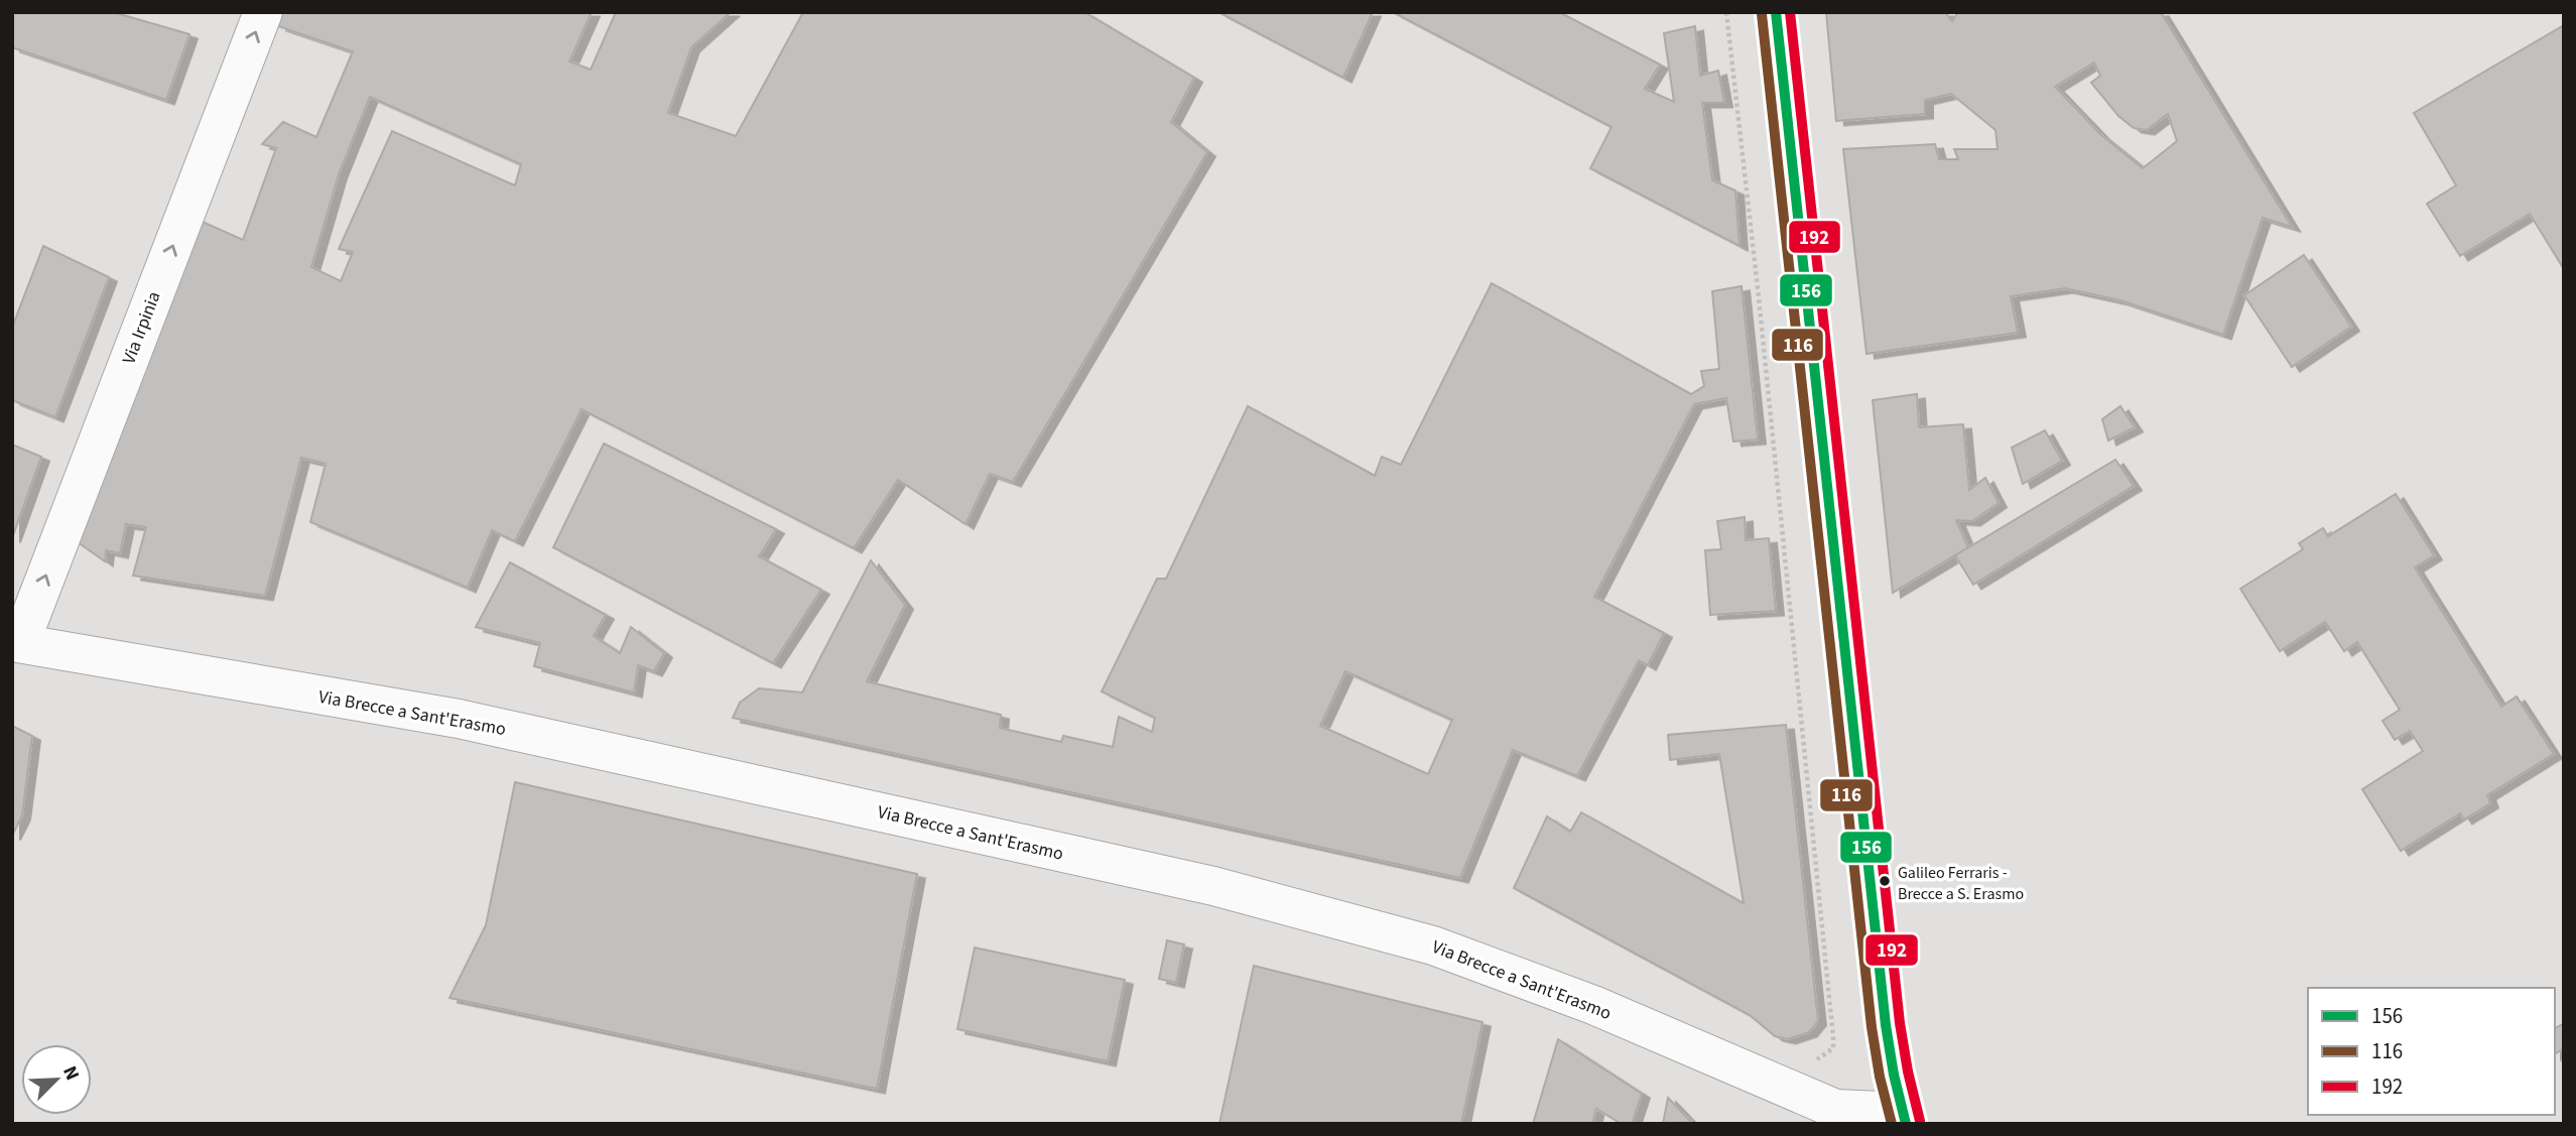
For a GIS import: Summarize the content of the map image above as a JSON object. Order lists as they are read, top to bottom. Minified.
{"streets":{"street":["Via Irpinia","Via Brecce a Sant'Erasmo"]},"crossings":[["Via Irpinia","Via Brecce a Sant'Erasmo"]],"one_way":["Via Irpinia"],"places":["Galileo Ferraris - Brecce a S. Erasmo"],"lines":["transit line 156","transit line 192","transit line 116"],"legend":["156","116","192"],"north":"top right"}
